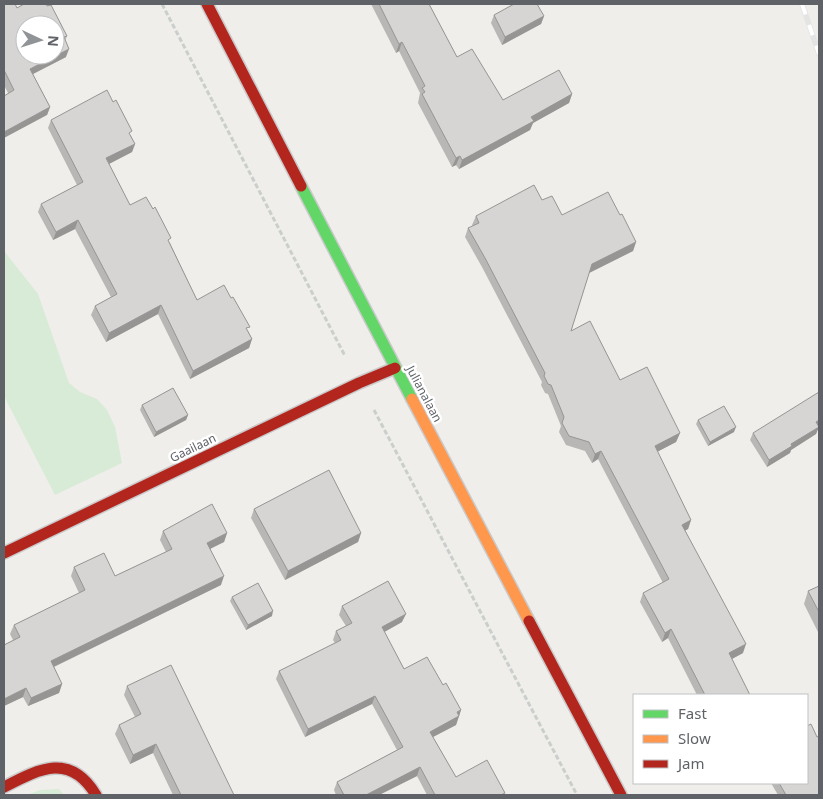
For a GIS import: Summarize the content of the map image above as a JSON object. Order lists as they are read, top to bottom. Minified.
{"streets":{"street":["Julianalaan","Gaailaan"]},"crossings":[["Julianalaan","Gaailaan"]],"legend":["Fast","Slow","Jam"],"north":"right"}
